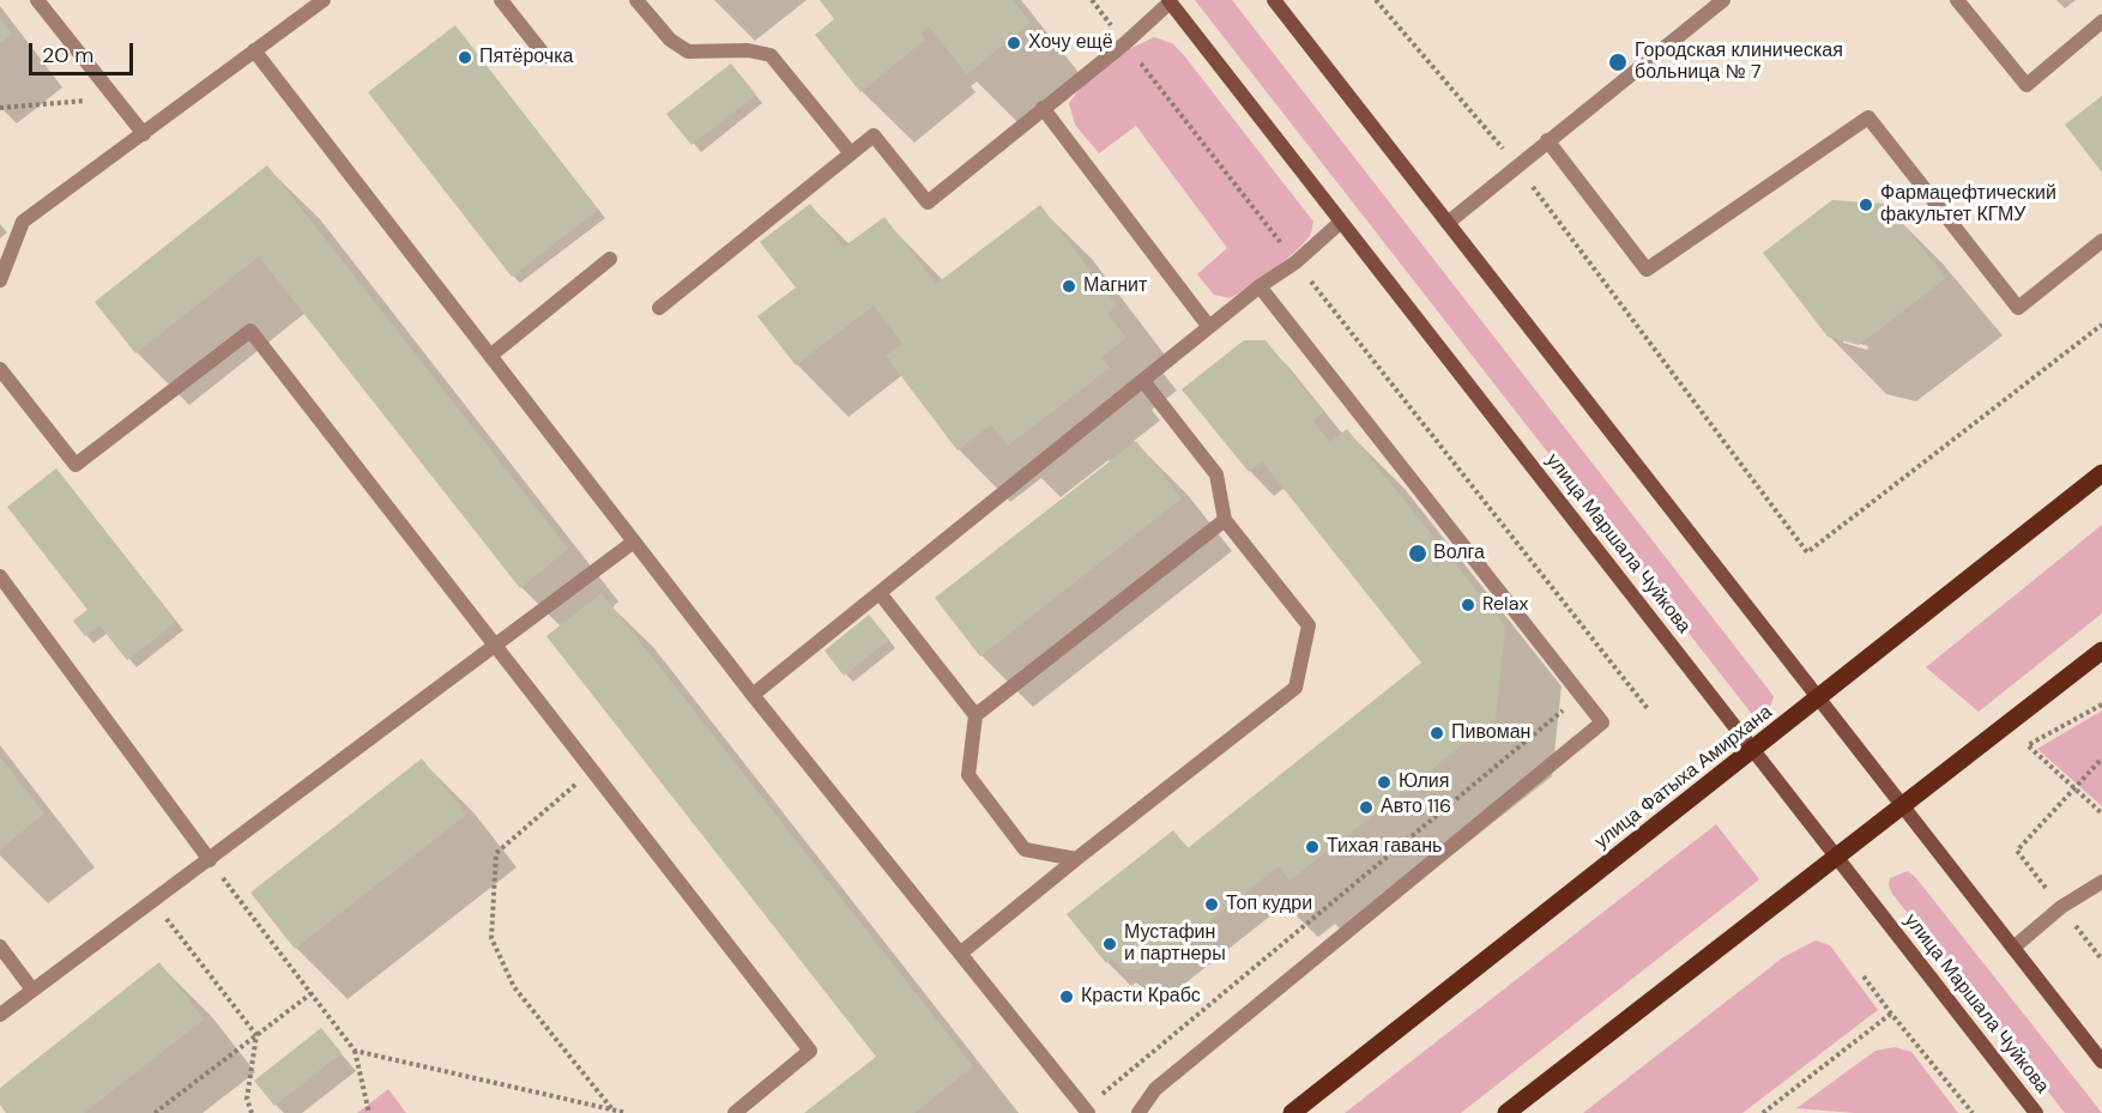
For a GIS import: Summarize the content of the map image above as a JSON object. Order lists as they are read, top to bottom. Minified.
{"streets":{"main road":["улица Маршала Чуйкова","улица Фатыха Амирхана"]},"crossings":[["улица Маршала Чуйкова","улица Фатыха Амирхана"]],"places":["Хочу ещё","Пятёрочка","Городская клиническая больница № 7","Фармацефтический факультет КГМУ","Магнит","Волга","Relax","Пивоман","Юлия","Авто 116","Тихая гавань","Топ кудри","Мустафин и партнеры","Красти Крабс"],"scale_bar":"20 m"}
